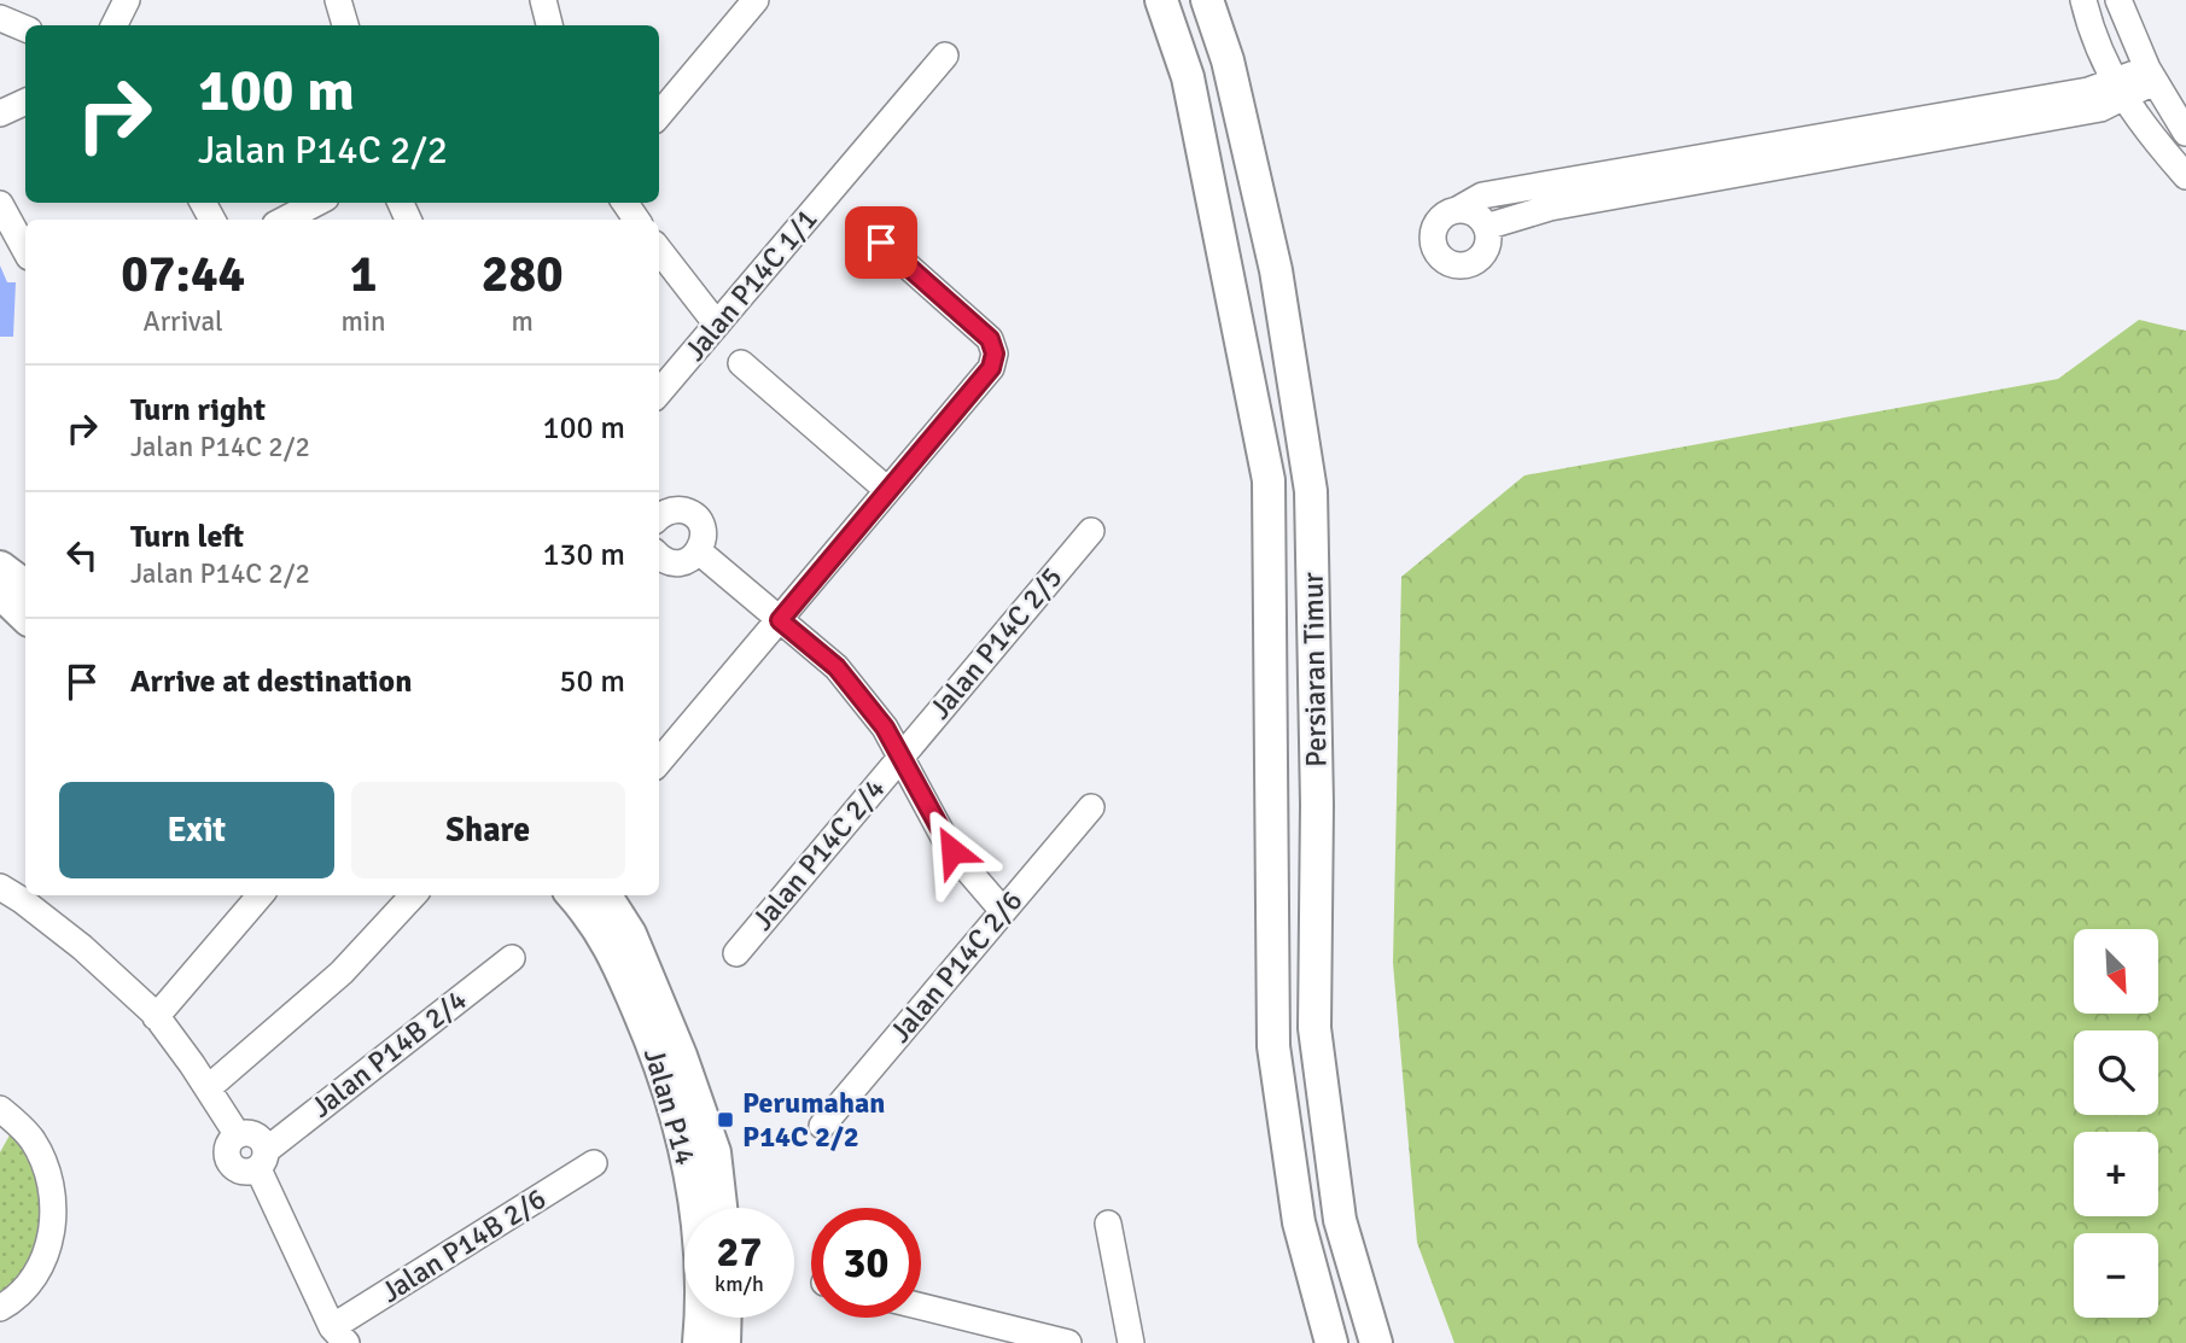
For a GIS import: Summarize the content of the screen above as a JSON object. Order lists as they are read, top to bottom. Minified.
{"streets":{"main road":["Persiaran Timur","Jalan P14"],"street":["Jalan P14C 1/1","Jalan P14C 2/5","Jalan P14C 2/4","Jalan P14C 2/6","Jalan P14B 2/4","Jalan P14B 2/6"]},"crossings":[["Jalan P14C 2/5","Jalan P14C 2/4"]],"places":{"transit":["Perumahan P14C 2/2"]},"north":"bottom right","page":{"turn":["100 m","Jalan P14C 2/2"],"eta":["07:44","Arrival","1","min","280","m"],"list":[{"name":"Turn right","note":"Jalan P14C 2/2","value":"100 m"},{"name":"Turn left","note":"Jalan P14C 2/2","value":"130 m"},{"name":"Arrive at destination","value":"50 m"}],"buttons":["Exit","Share"],"map_buttons":["+","−"],"speed":"27 km/h","limit":"30"}}
